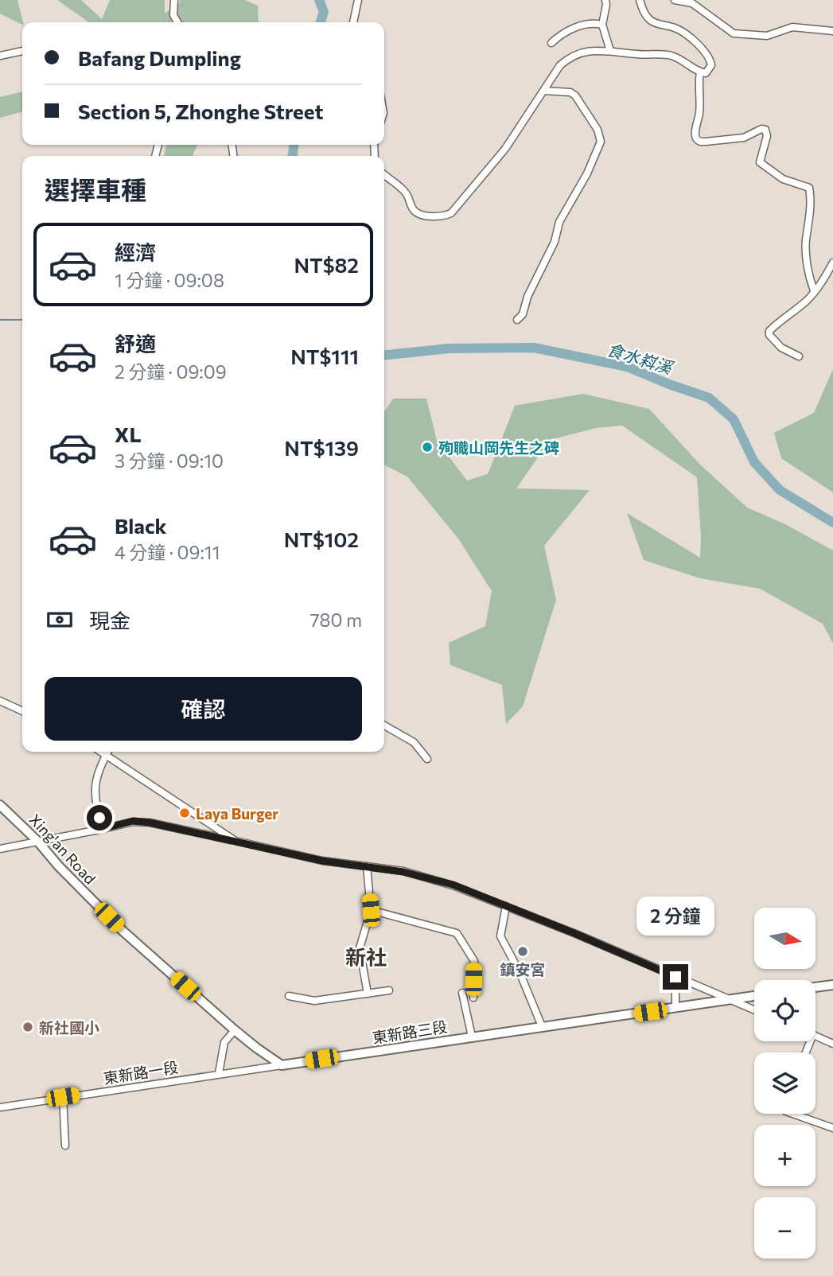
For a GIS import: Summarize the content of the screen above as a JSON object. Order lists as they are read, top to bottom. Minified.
{"streets":{"main road":["Xing'an Road","東新路三段"],"street":["東新路一段"]},"crossings":[["Xing'an Road","東新路三段"],["Xing'an Road","東新路一段"],["東新路三段","東新路一段"]],"districts":["新社"],"water":["食水嵙溪"],"places":["殉職山岡先生之碑","Laya Burger","鎮安宮","新社國小"],"north":"right","page":{"banner":["Bafang Dumpling","Section 5, Zhonghe Street"],"heading":"選擇車種","list":[{"name":"經濟","note":"1 分鐘 · 09:08","value":"NT$82"},{"name":"舒適","note":"2 分鐘 · 09:09","value":"NT$111"},{"name":"XL","note":"3 分鐘 · 09:10","value":"NT$139"},{"name":"Black","note":"4 分鐘 · 09:11","value":"NT$102"}],"pay":["現金","780 m"],"buttons":"確認","bubble":"2 分鐘","map_buttons":["+","−"]}}
